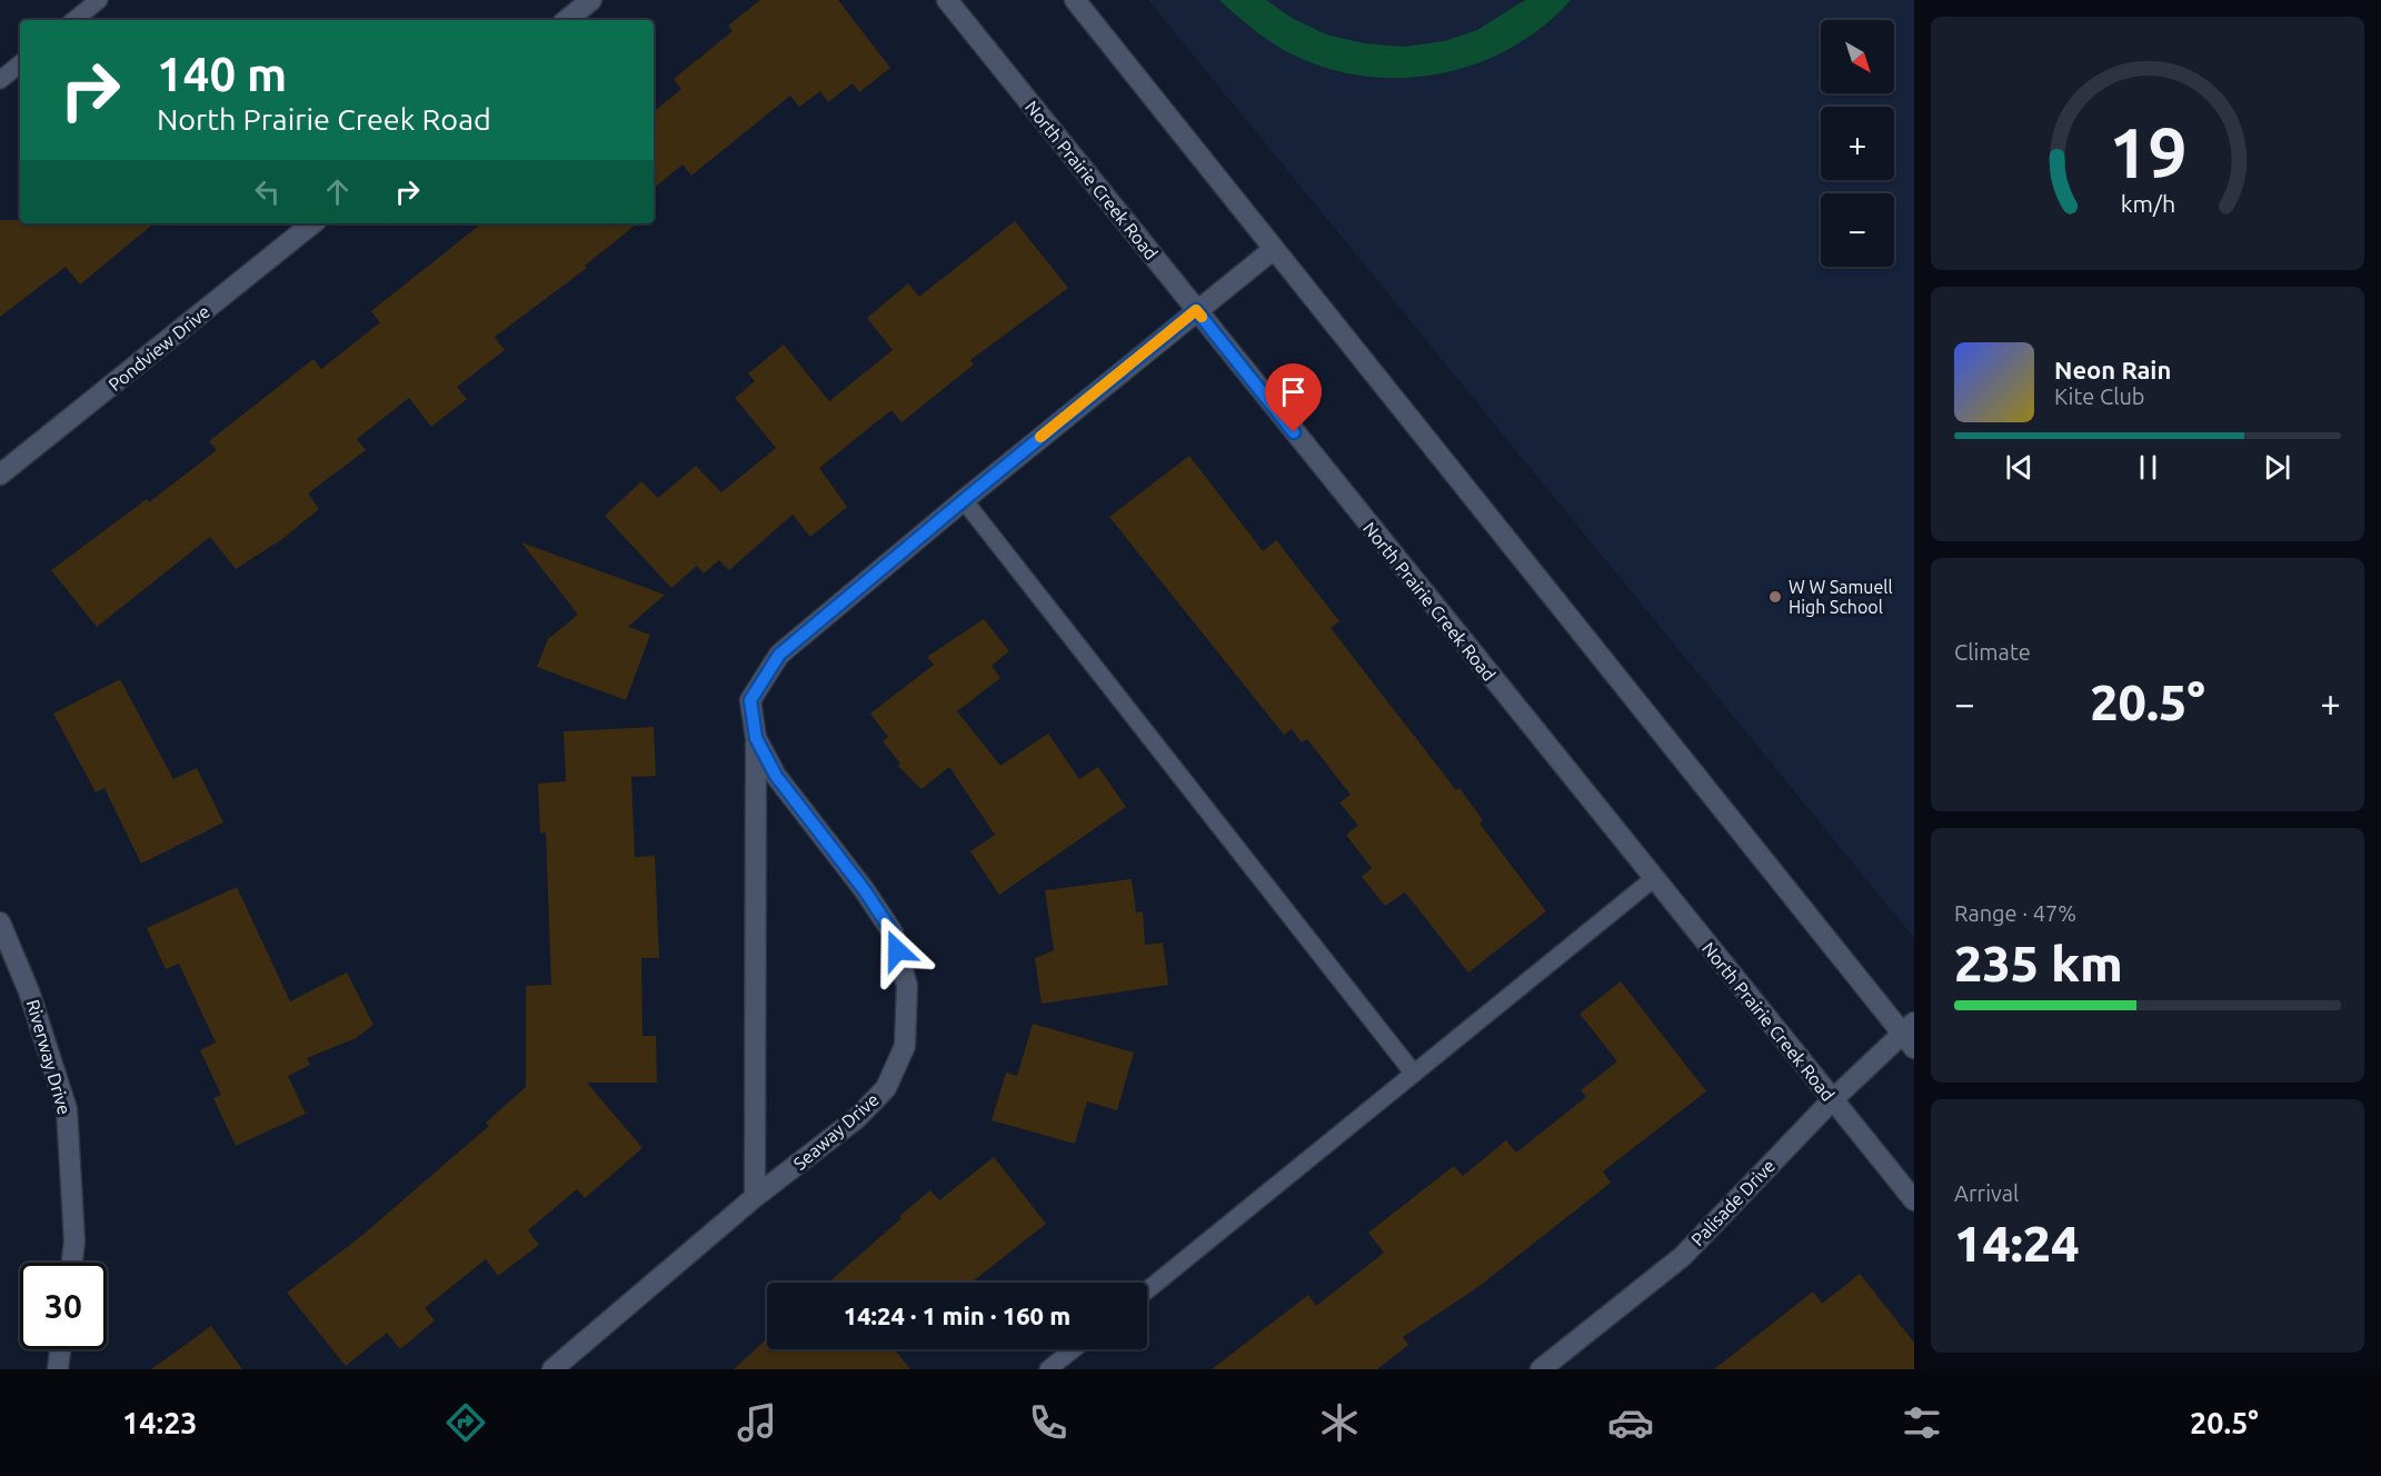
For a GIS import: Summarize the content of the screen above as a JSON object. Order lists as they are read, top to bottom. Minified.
{"streets":{"street":["North Prairie Creek Road","Pondview Drive","Riverway Drive","Seaway Drive","Palisade Drive"]},"crossings":[["North Prairie Creek Road","Seaway Drive"],["North Prairie Creek Road","Palisade Drive"]],"places":["W W Samuell High School"],"north":"bottom right","page":{"map_buttons":["+","−"],"turn":["140 m","North Prairie Creek Road"],"song":["Neon Rain","Kite Club"],"tile":["Climate",["Range · 47%","235 km"],["Arrival","14:24"]],"heat":["−","20.5°","+"],"limit":"30","trip":"14:24 · 1 min · 160 m","tabs":["14:23","20.5°"],"gauge":["19","km/h"]}}
